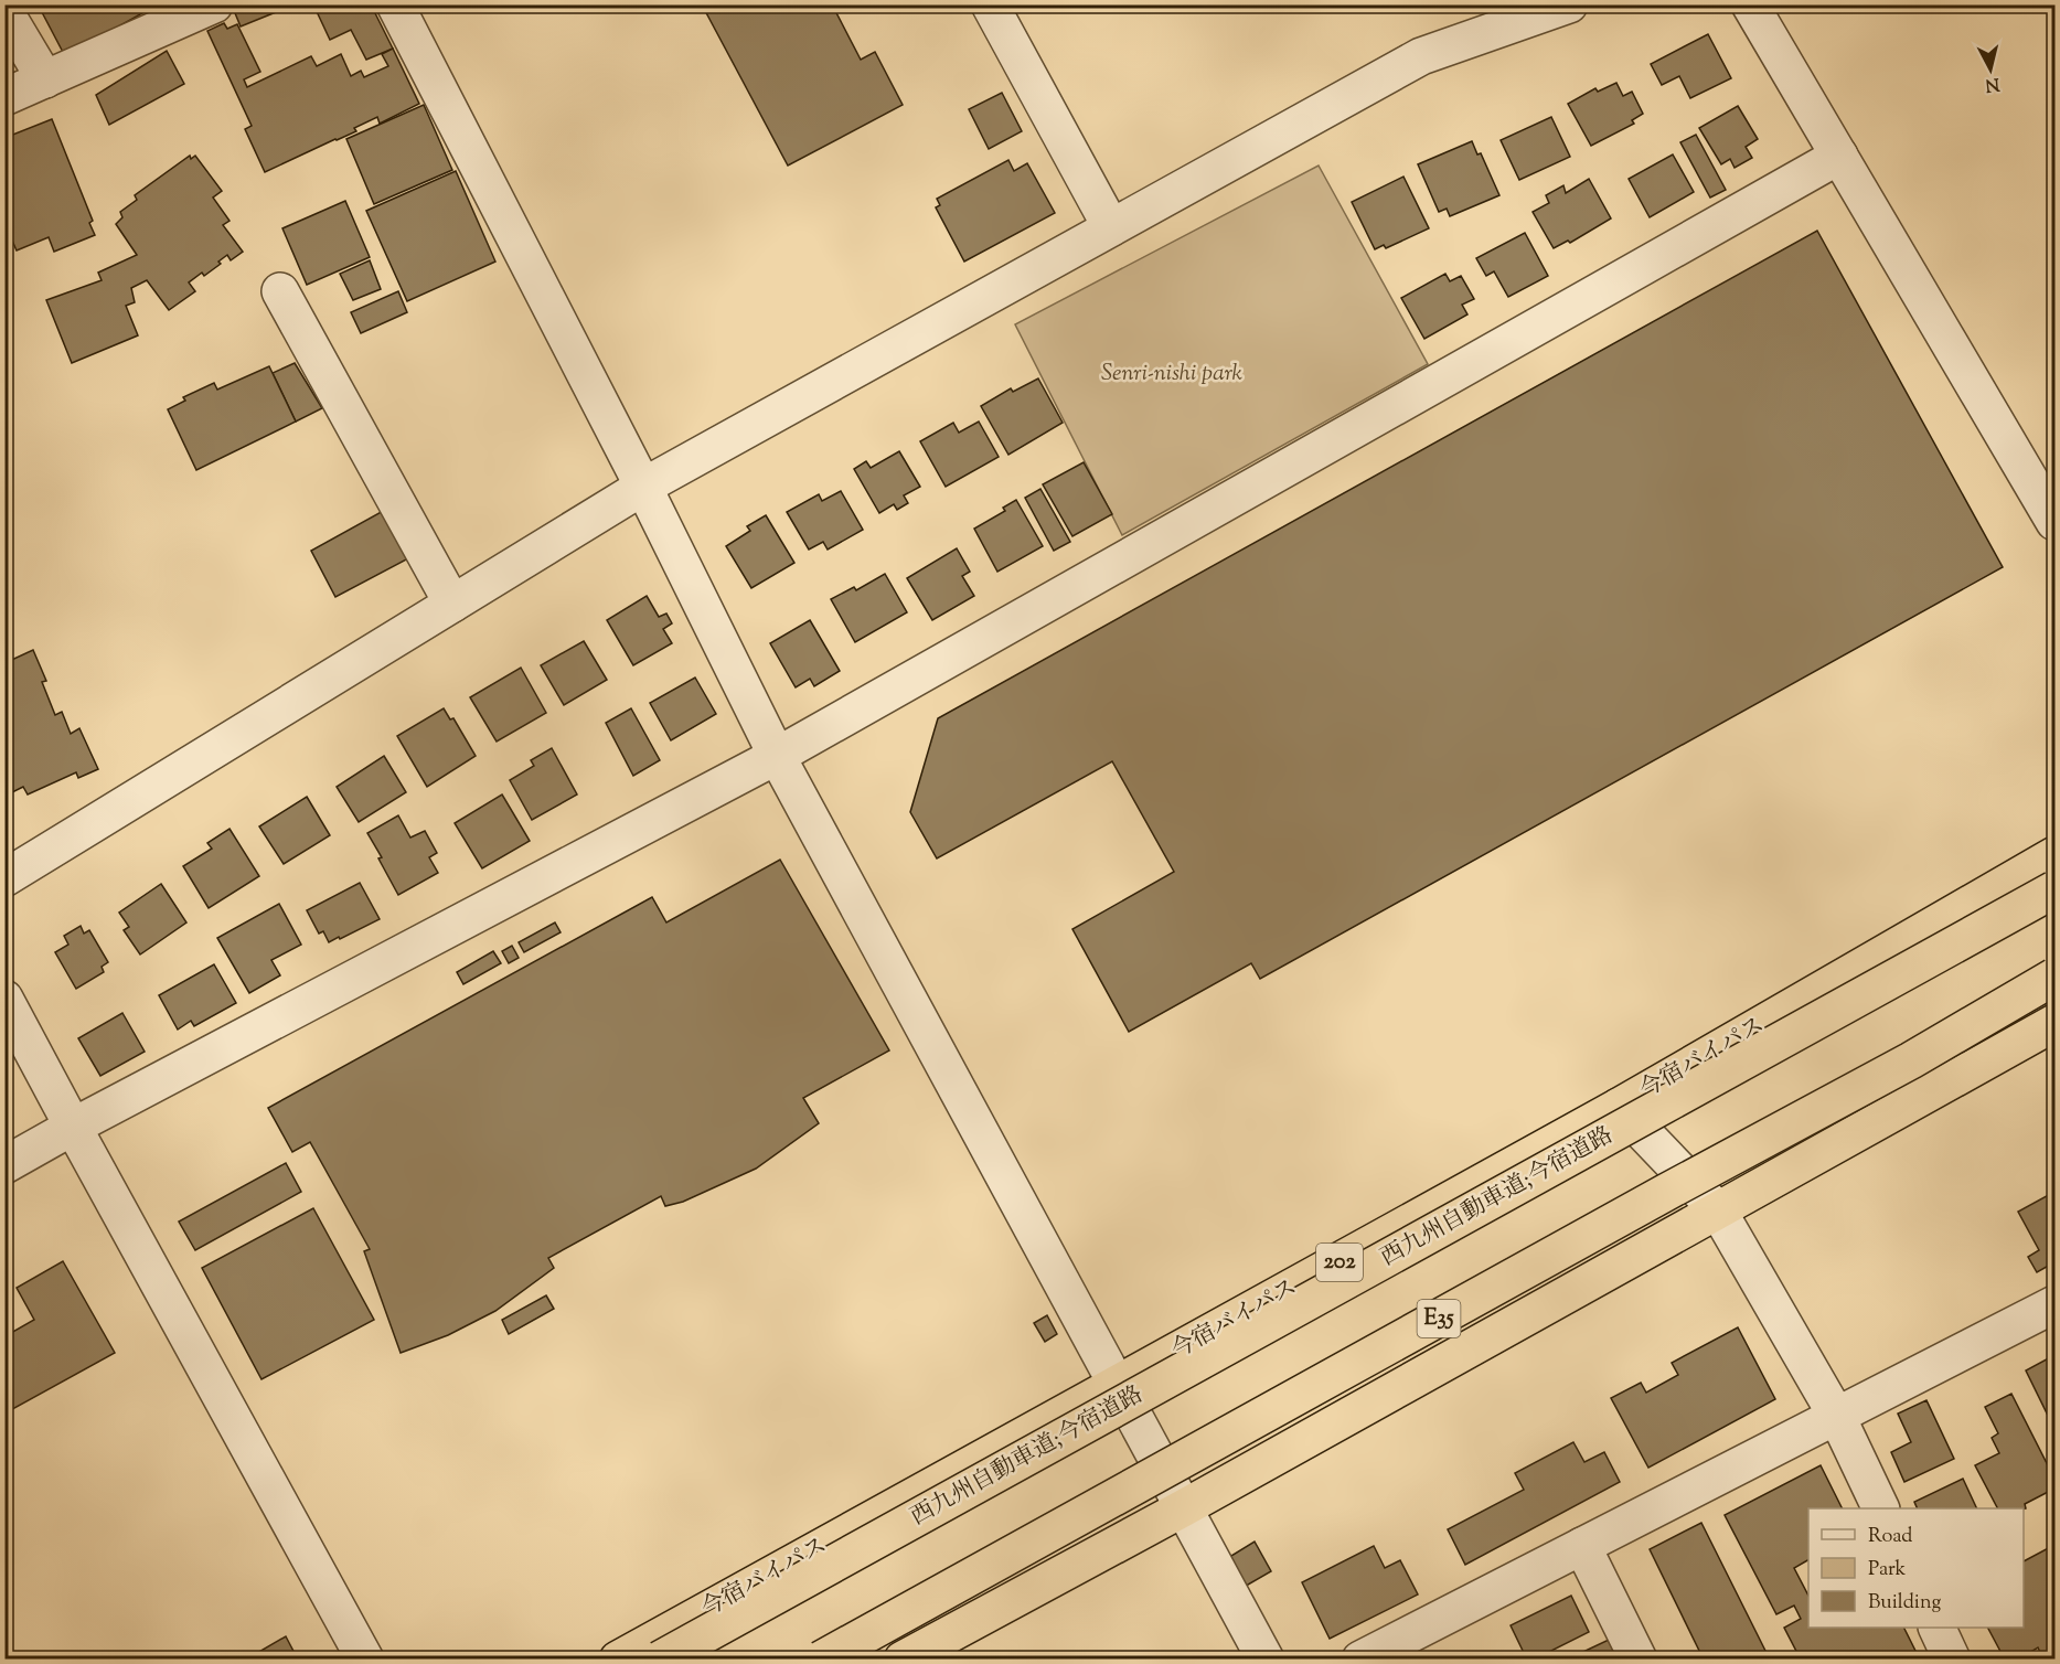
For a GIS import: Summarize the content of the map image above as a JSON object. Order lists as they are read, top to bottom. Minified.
{"streets":{"highway":["今宿バイパス","西九州自動車道;今宿道路","202","E35"]},"parks":["Senri-nishi park"],"legend":["Road","Park","Building"],"north":"bottom"}
